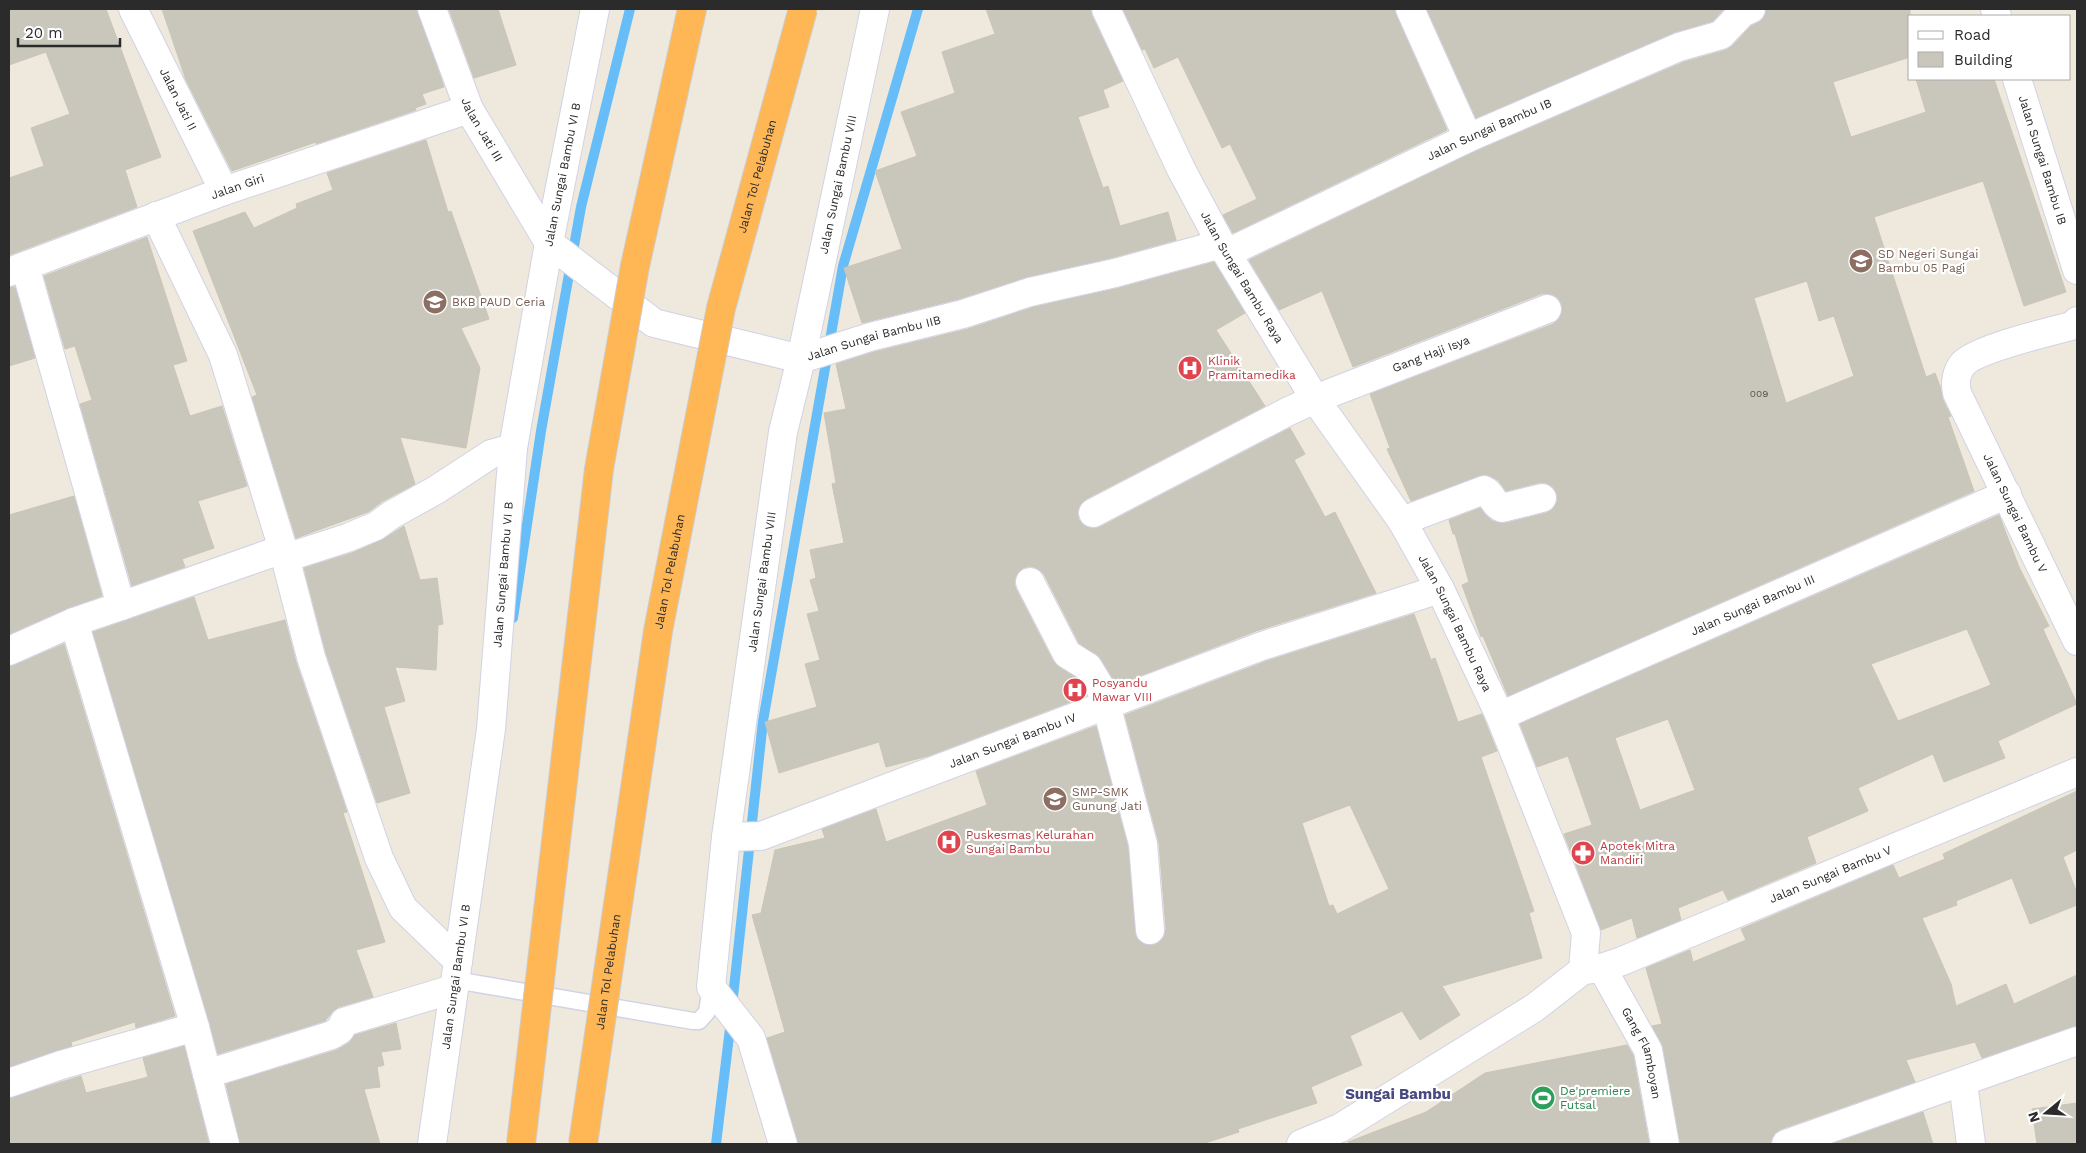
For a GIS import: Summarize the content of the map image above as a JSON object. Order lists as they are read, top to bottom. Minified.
{"streets":{"highway":["Jalan Tol Pelabuhan"],"street":["Jalan Jati II","Jalan Jati III","Jalan Sungai Bambu IB","Jalan Sungai Bambu VI B","Jalan Sungai Bambu VIII","Jalan Giri","Jalan Sungai Bambu Raya","Jalan Sungai Bambu IIB","Gang Haji Isya","Jalan Sungai Bambu V","Jalan Sungai Bambu III","Jalan Sungai Bambu IV","Gang Flamboyan"]},"crossings":[["Jalan Jati II","Jalan Giri"],["Jalan Jati III","Jalan Sungai Bambu VI B"],["Jalan Jati III","Jalan Giri"],["Jalan Jati III","Jalan Sungai Bambu IIB"],["Jalan Sungai Bambu IB","Jalan Sungai Bambu Raya"],["Jalan Sungai Bambu IB","Jalan Sungai Bambu IIB"],["Jalan Sungai Bambu VI B","Jalan Sungai Bambu IIB"],["Jalan Sungai Bambu VIII","Jalan Sungai Bambu IIB"],["Jalan Sungai Bambu VIII","Jalan Sungai Bambu IV"],["Jalan Sungai Bambu Raya","Jalan Sungai Bambu IIB"],["Jalan Sungai Bambu Raya","Gang Haji Isya"],["Jalan Sungai Bambu Raya","Jalan Sungai Bambu V"],["Jalan Sungai Bambu Raya","Jalan Sungai Bambu III"],["Jalan Sungai Bambu Raya","Jalan Sungai Bambu IV"],["Jalan Sungai Bambu Raya","Gang Flamboyan"],["Jalan Sungai Bambu V","Jalan Sungai Bambu III"],["Jalan Sungai Bambu V","Gang Flamboyan"]],"districts":["Sungai Bambu"],"places":{"school or university":["SD Negeri Sungai Bambu 05 Pagi","BKB PAUD Ceria","SMP-SMK Gunung Jati"],"hospital":["Klinik Pramitamedika","Posyandu Mawar VIII","Puskesmas Kelurahan Sungai Bambu"],"pharmacy":["Apotek Mitra Mandiri"],"sports":["De'premiere Futsal"]},"house_numbers":["009"],"legend":["Road","Building"],"scale_bar":"20 m","north":"left"}
